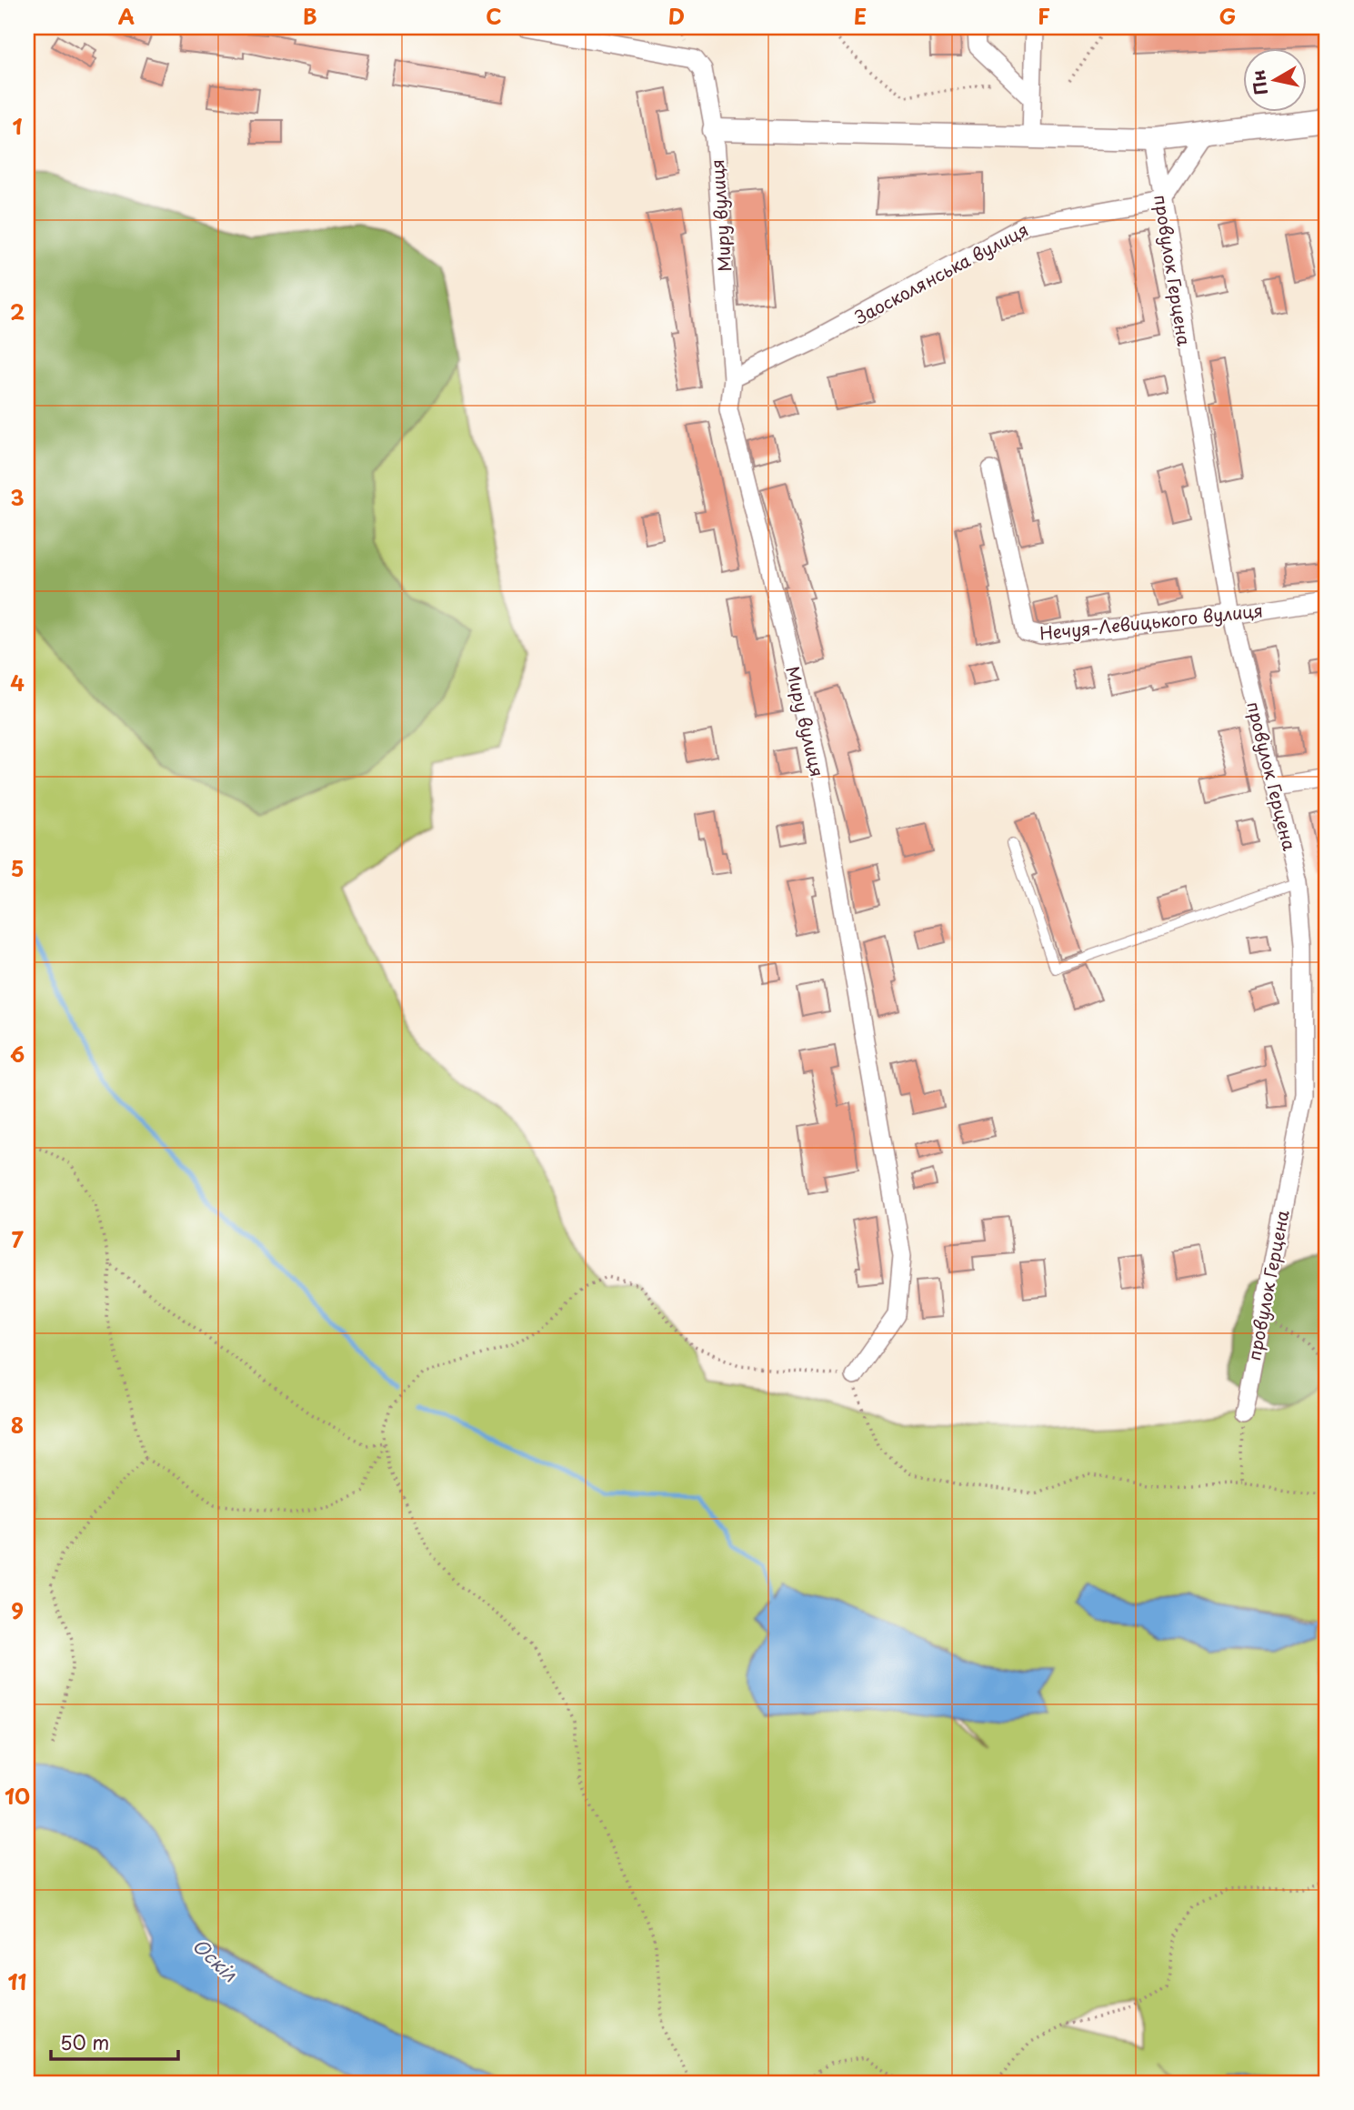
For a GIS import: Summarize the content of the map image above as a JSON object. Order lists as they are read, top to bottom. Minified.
{"streets":{"street":["Миру вулиця","провулок Герцена","Заосколянська вулиця","Нечуя-Левицького вулиця"]},"crossings":[["Миру вулиця","Заосколянська вулиця"],["провулок Герцена","Заосколянська вулиця"],["провулок Герцена","Нечуя-Левицького вулиця"]],"water":["Оскіл"],"scale_bar":"50 m","north":"left","grid":{"columns":["A","B","C","D","E","F","G"],"rows":["1","2","3","4","5","6","7","8","9","10","11"]}}
